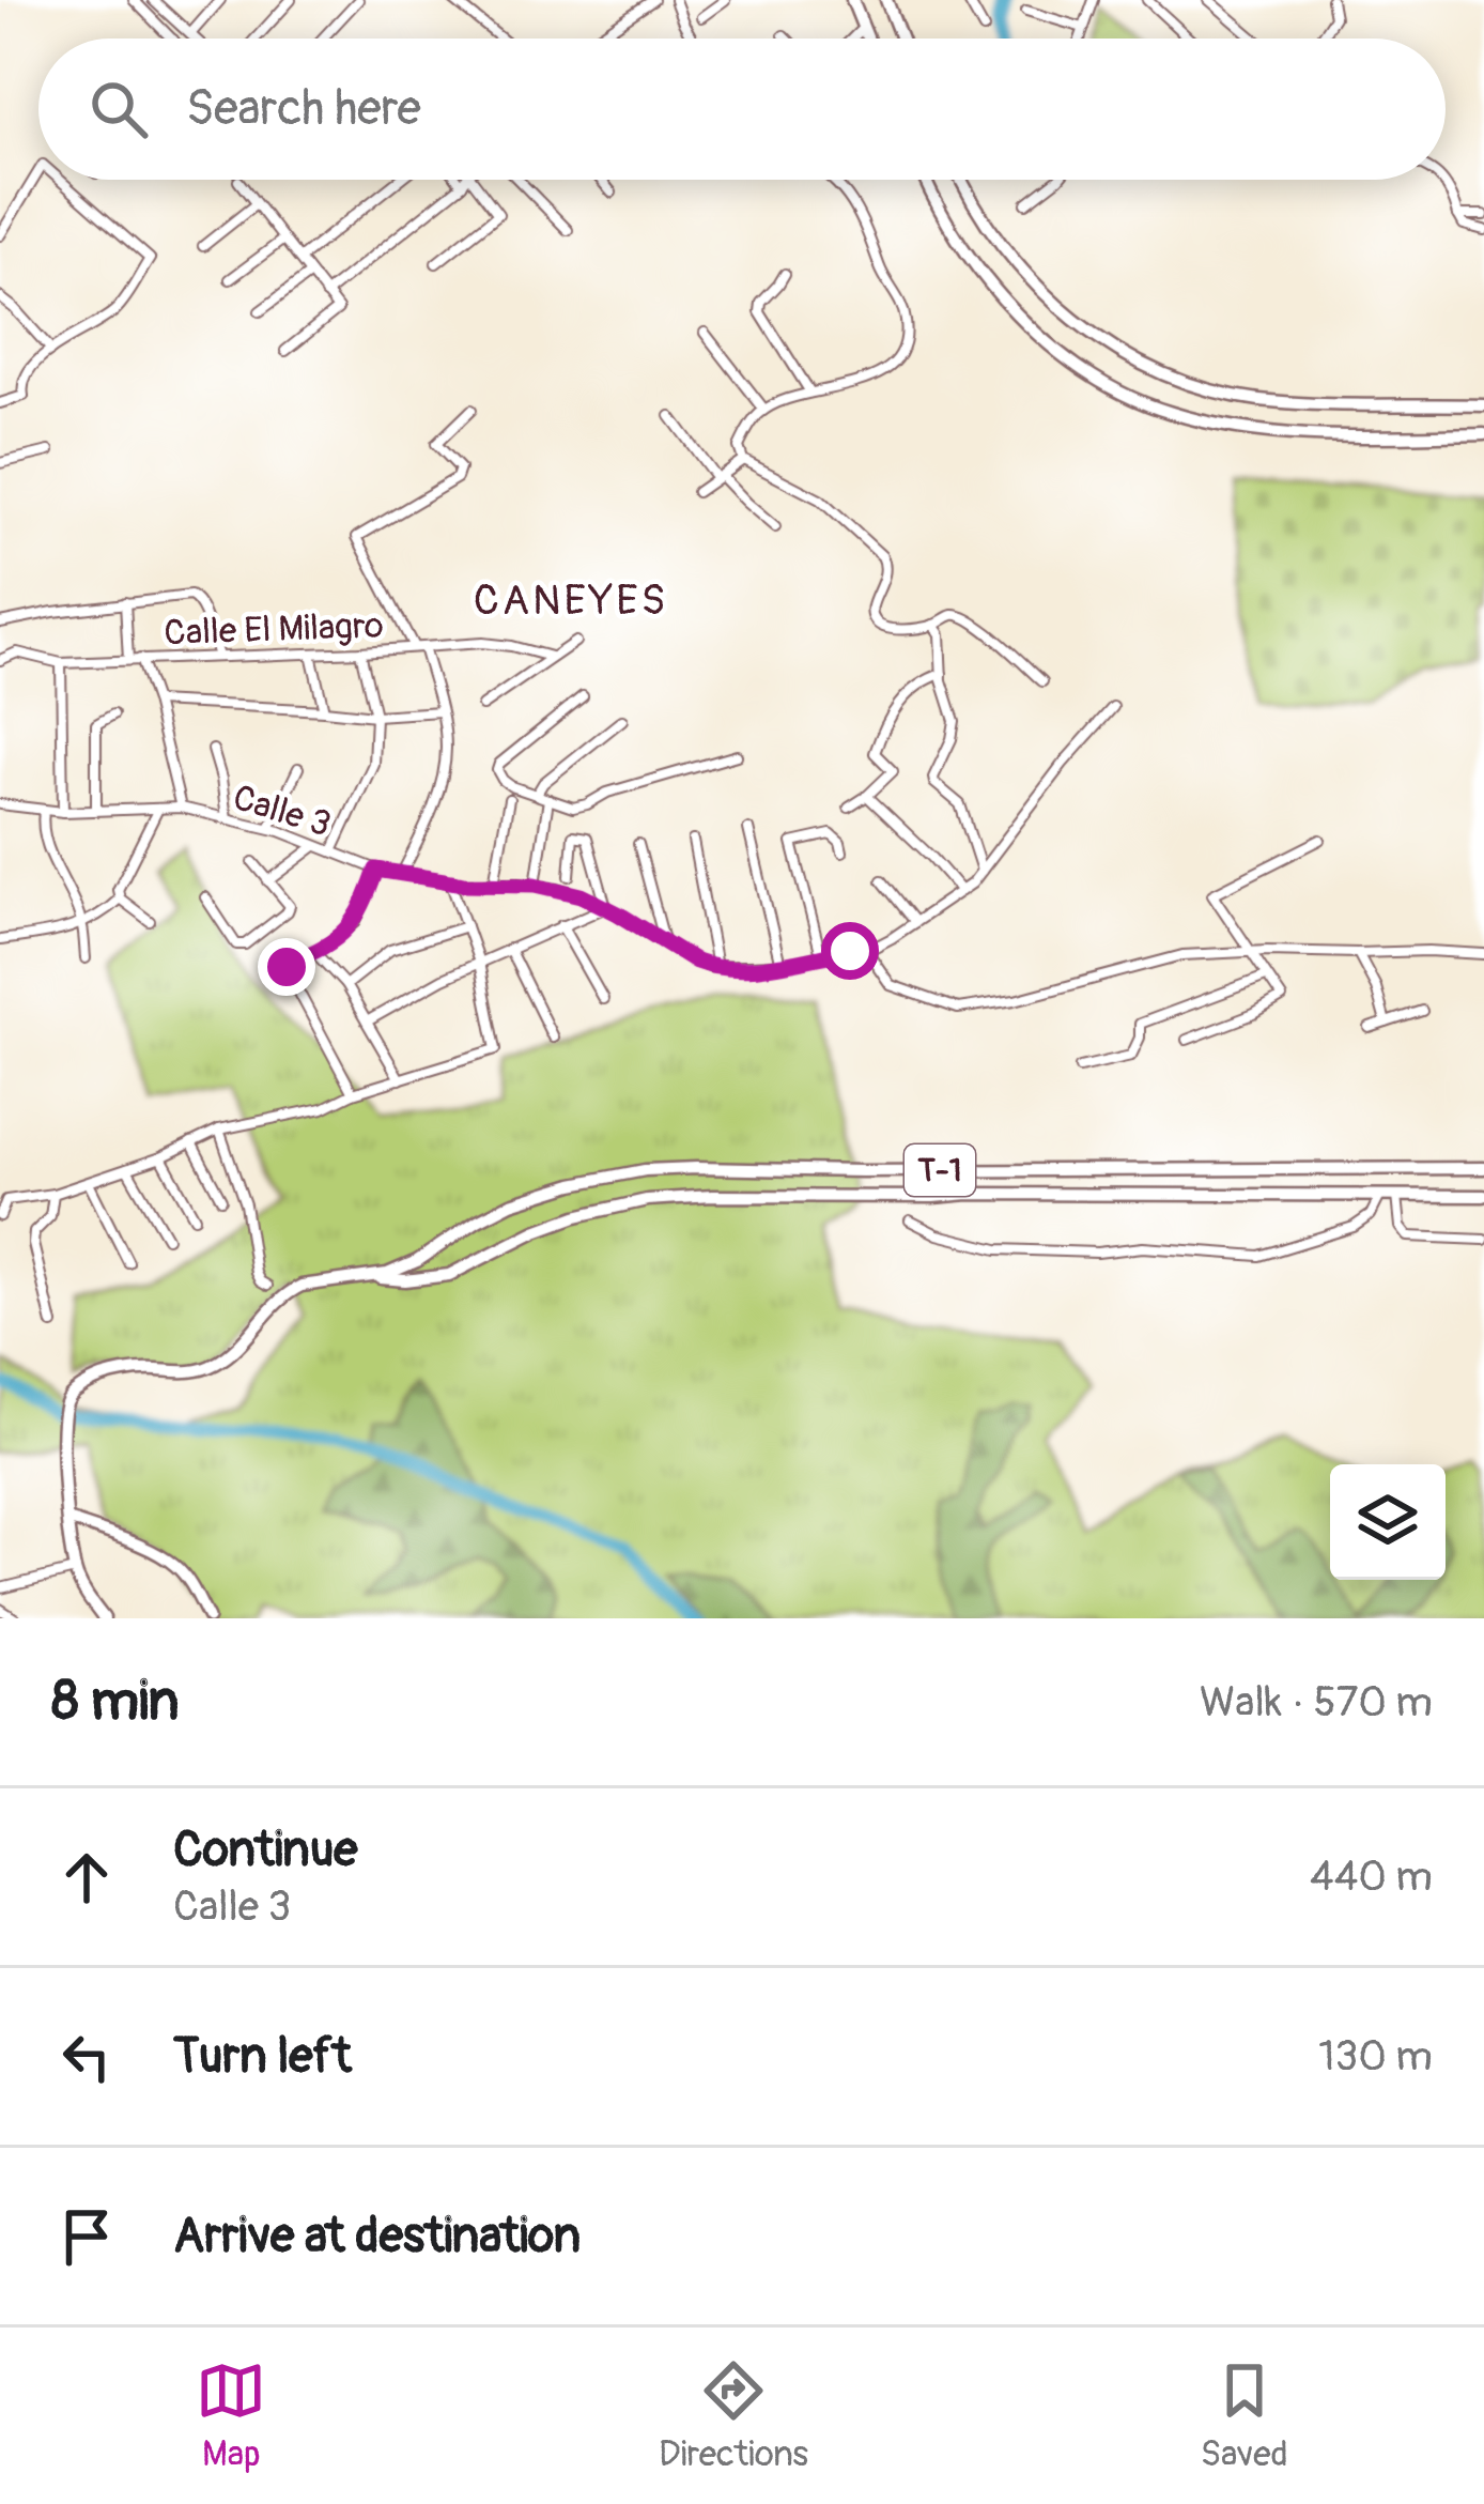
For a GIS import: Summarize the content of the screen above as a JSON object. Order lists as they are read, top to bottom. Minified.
{"streets":{"highway":["T-1"],"street":["Calle El Milagro","Calle 3"]},"districts":["CANEYES"],"page":{"search":"Search here","heading":["8 min","Walk · 570 m"],"list":[["Continue","Calle 3","440 m"],["Turn left","130 m"],"Arrive at destination"],"nav":["Map","Directions","Saved"]}}
